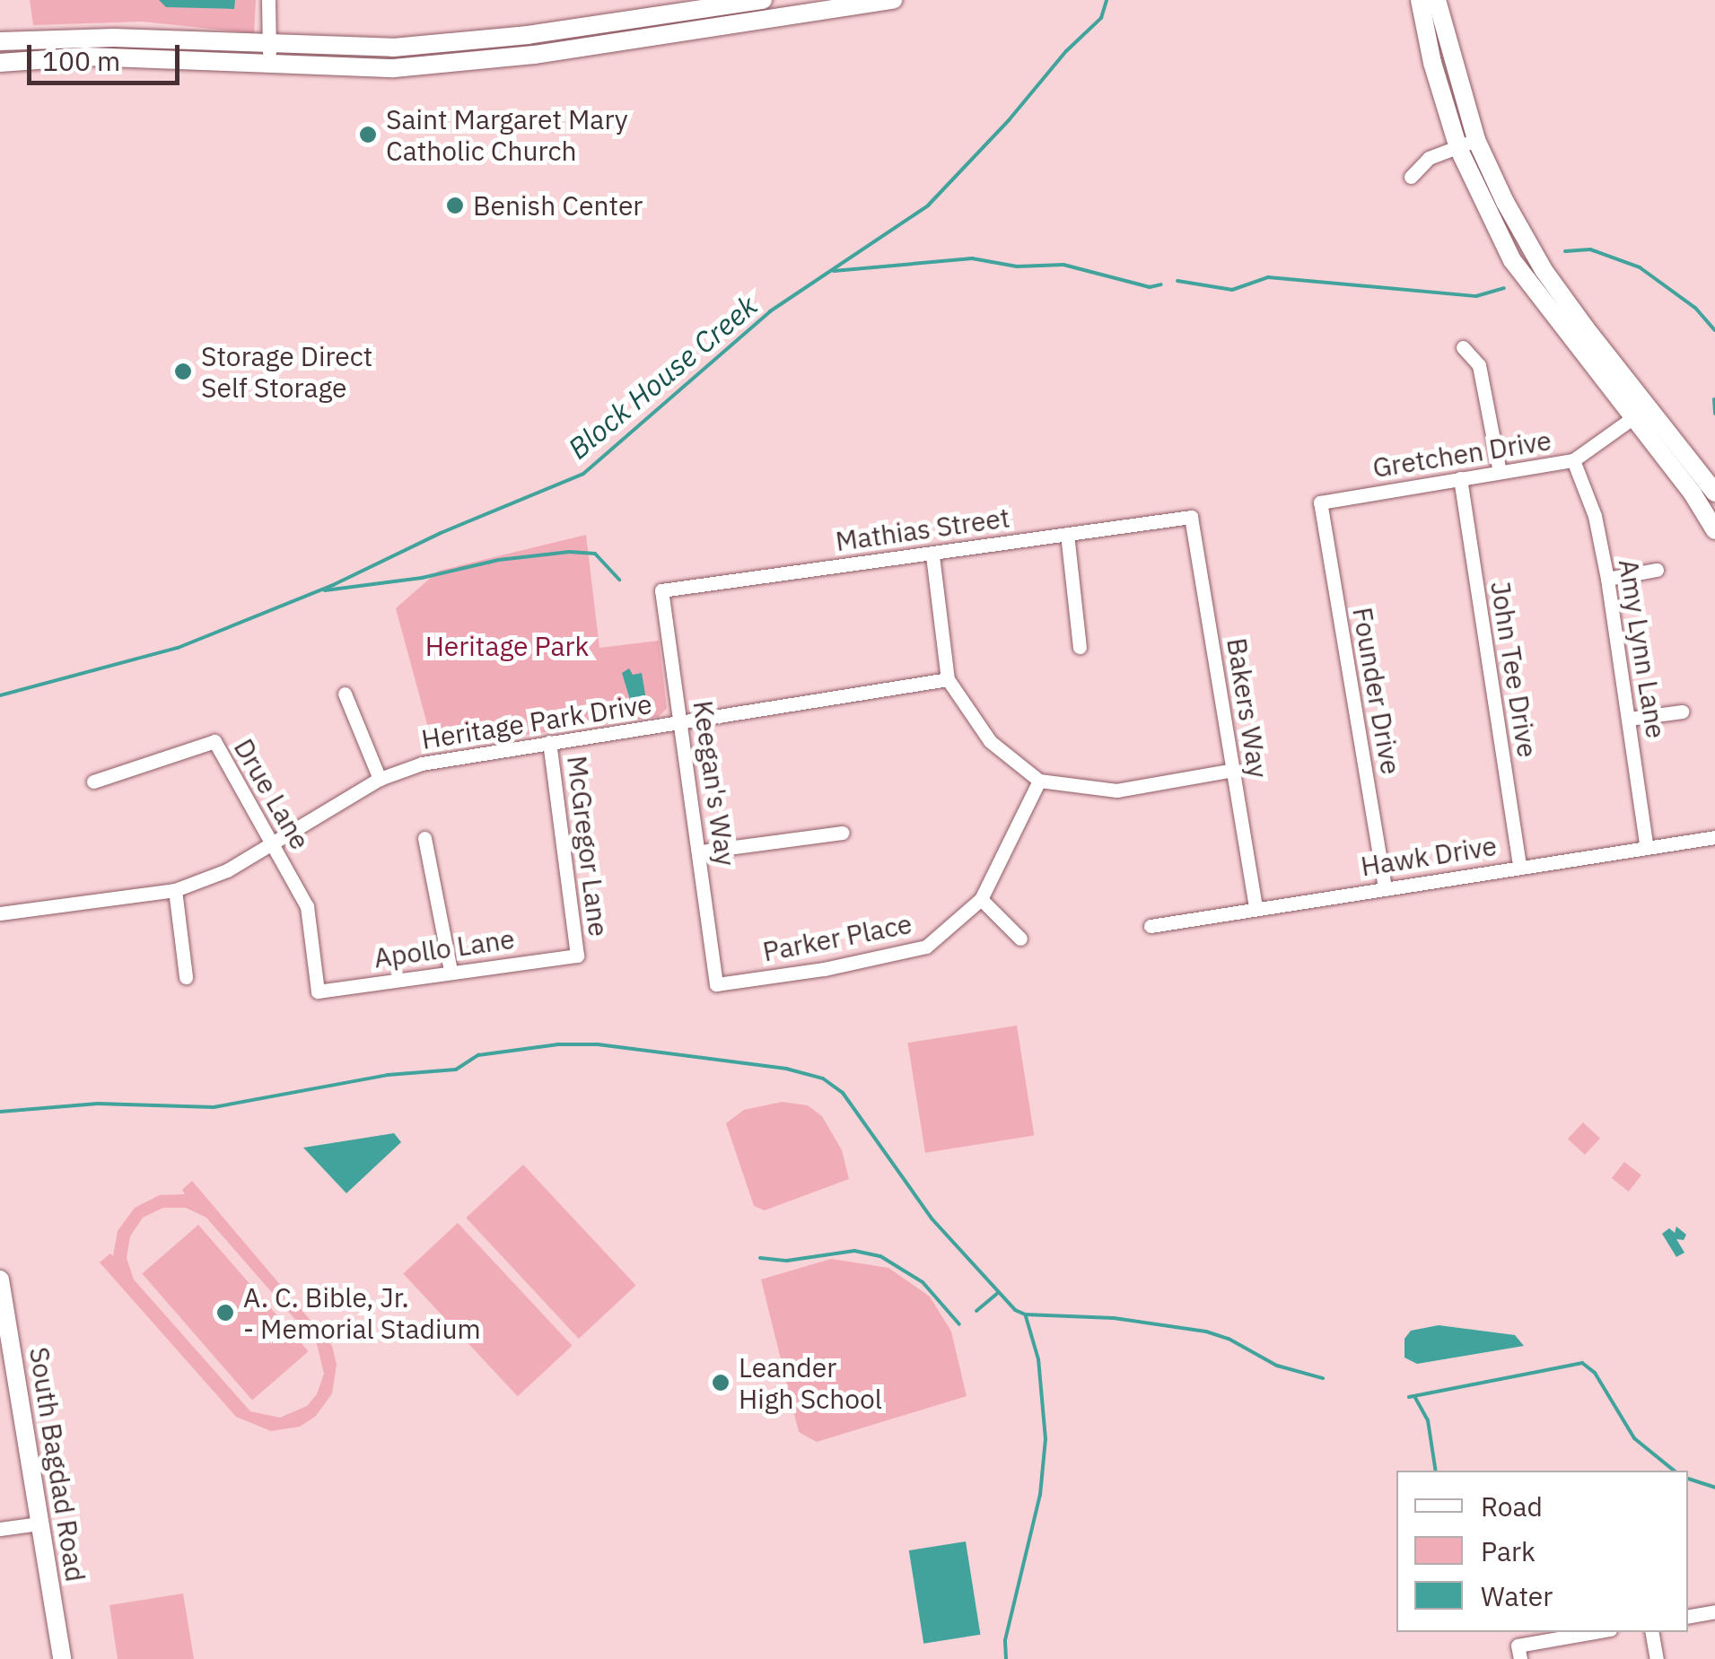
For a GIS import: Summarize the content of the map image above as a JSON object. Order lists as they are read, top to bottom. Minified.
{"streets":{"main road":["South Bagdad Road"],"street":["Gretchen Drive","Mathias Street","Amy Lynn Lane","John Tee Drive","Founder Drive","Bakers Way","Heritage Park Drive","Keegan's Way","Drue Lane","McGregor Lane","Hawk Drive","Parker Place","Apollo Lane"]},"crossings":[["Gretchen Drive","Amy Lynn Lane"],["Gretchen Drive","John Tee Drive"],["Gretchen Drive","Founder Drive"],["Mathias Street","Bakers Way"],["Mathias Street","Keegan's Way"],["Amy Lynn Lane","Hawk Drive"],["John Tee Drive","Hawk Drive"],["Founder Drive","Hawk Drive"],["Bakers Way","Hawk Drive"],["Heritage Park Drive","Keegan's Way"],["Heritage Park Drive","Drue Lane"],["Heritage Park Drive","McGregor Lane"],["Keegan's Way","Parker Place"],["Drue Lane","Apollo Lane"],["McGregor Lane","Apollo Lane"]],"water":["Block House Creek"],"parks":["Heritage Park"],"places":["Saint Margaret Mary Catholic Church","Benish Center","Storage Direct Self Storage","A. C. Bible, Jr. - Memorial Stadium","Leander High School"],"legend":["Road","Park","Water"],"scale_bar":"100 m"}
